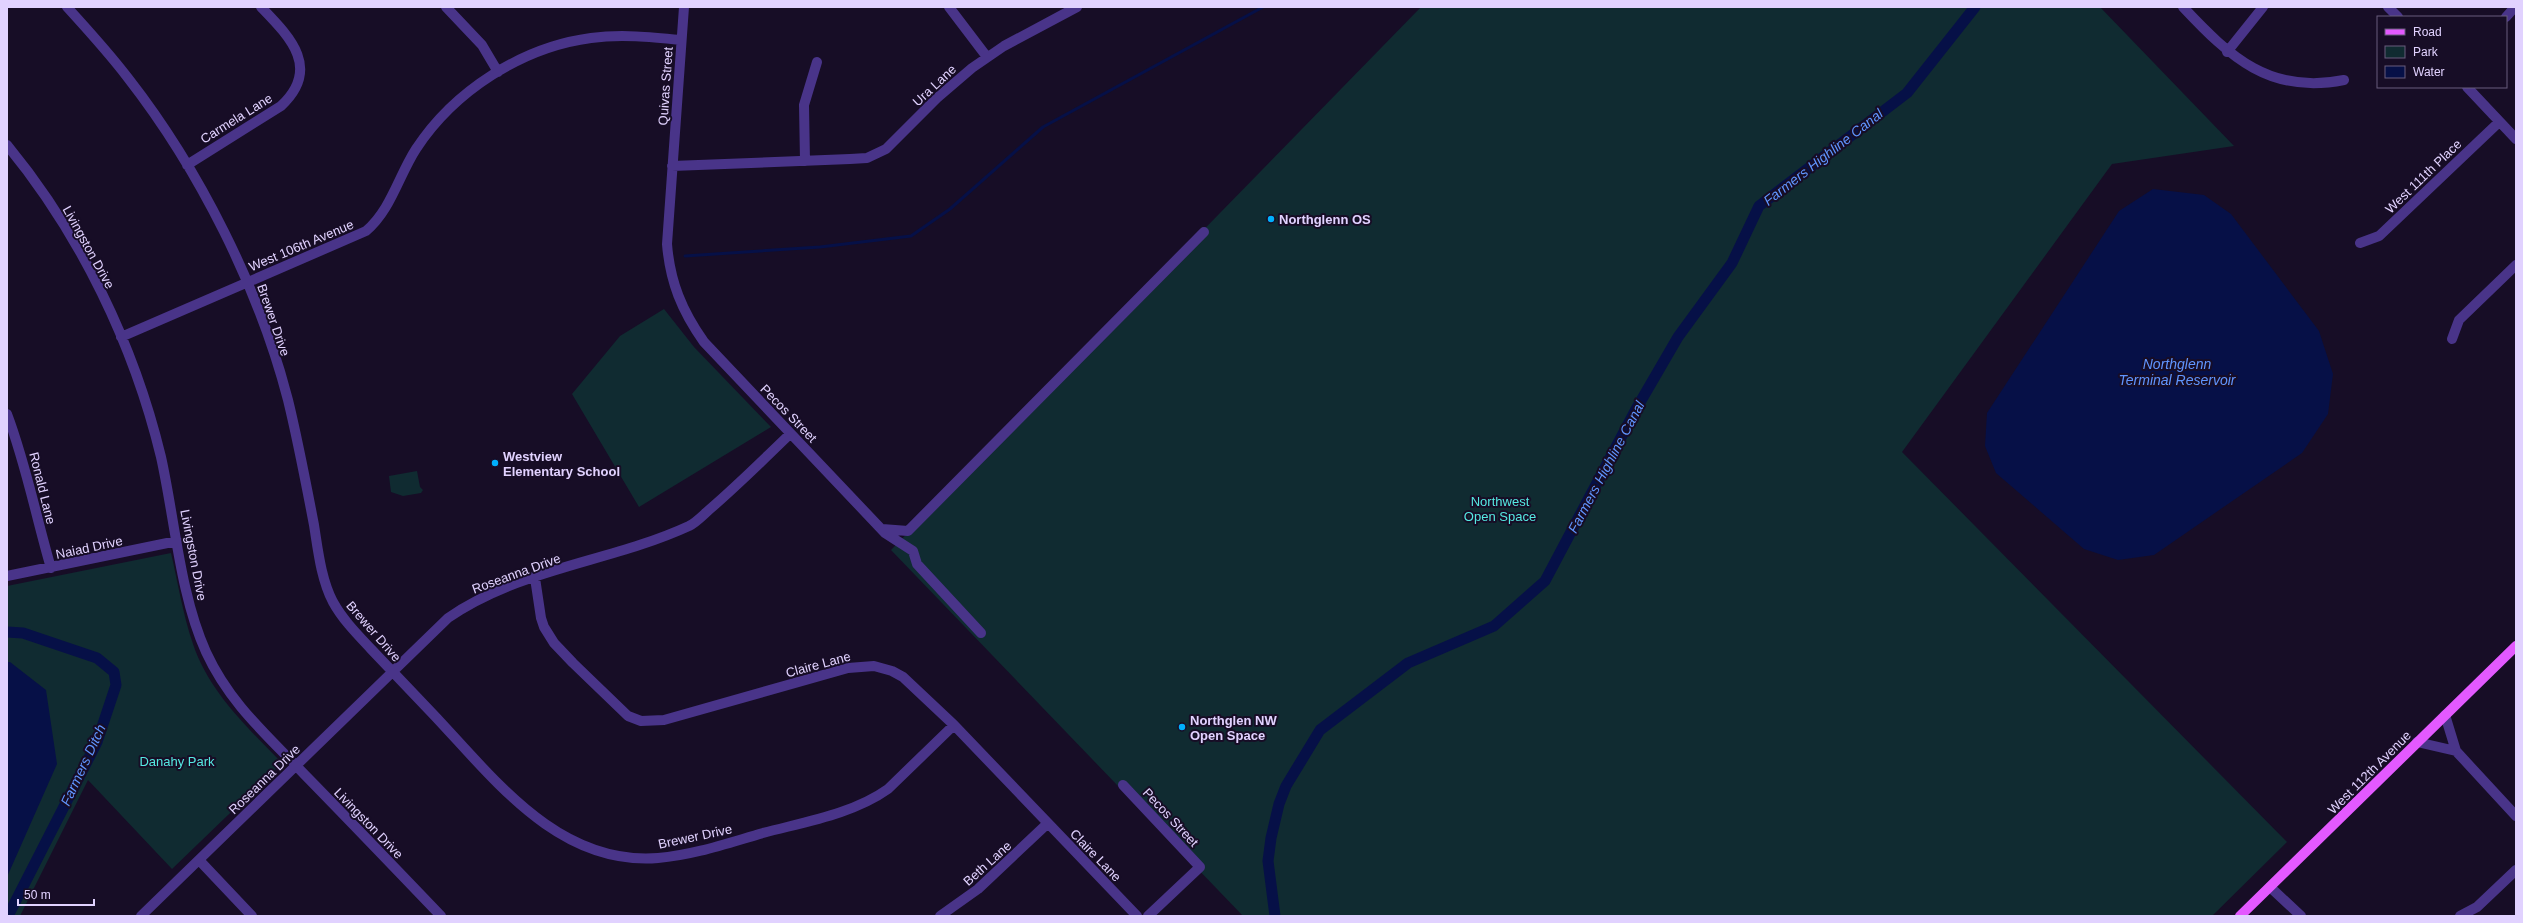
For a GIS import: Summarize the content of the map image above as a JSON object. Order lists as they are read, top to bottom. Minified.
{"streets":{"main road":["West 112th Avenue"],"street":["Ura Lane","Quivas Street","Carmela Lane","West 111th Place","West 106th Avenue","Livingston Drive","Brewer Drive","Pecos Street","Ronald Lane","Naiad Drive","Roseanna Drive","Claire Lane","Beth Lane"]},"crossings":[["Ura Lane","Quivas Street"],["Ura Lane","Pecos Street"],["Quivas Street","West 106th Avenue"],["Quivas Street","Pecos Street"],["Carmela Lane","Brewer Drive"],["West 106th Avenue","Livingston Drive"],["West 106th Avenue","Brewer Drive"],["Livingston Drive","Naiad Drive"],["Livingston Drive","Roseanna Drive"],["Brewer Drive","Roseanna Drive"],["Brewer Drive","Claire Lane"],["Pecos Street","Roseanna Drive"],["Ronald Lane","Naiad Drive"],["Roseanna Drive","Claire Lane"],["Claire Lane","Beth Lane"]],"water":["Farmers Highline Canal","Northglenn Terminal Reservoir","Farmers Ditch"],"parks":["Northwest Open Space","Danahy Park"],"places":["Northglenn OS","Westview Elementary School","Northglen NW Open Space"],"legend":["Road","Park","Water"],"scale_bar":"50 m"}
